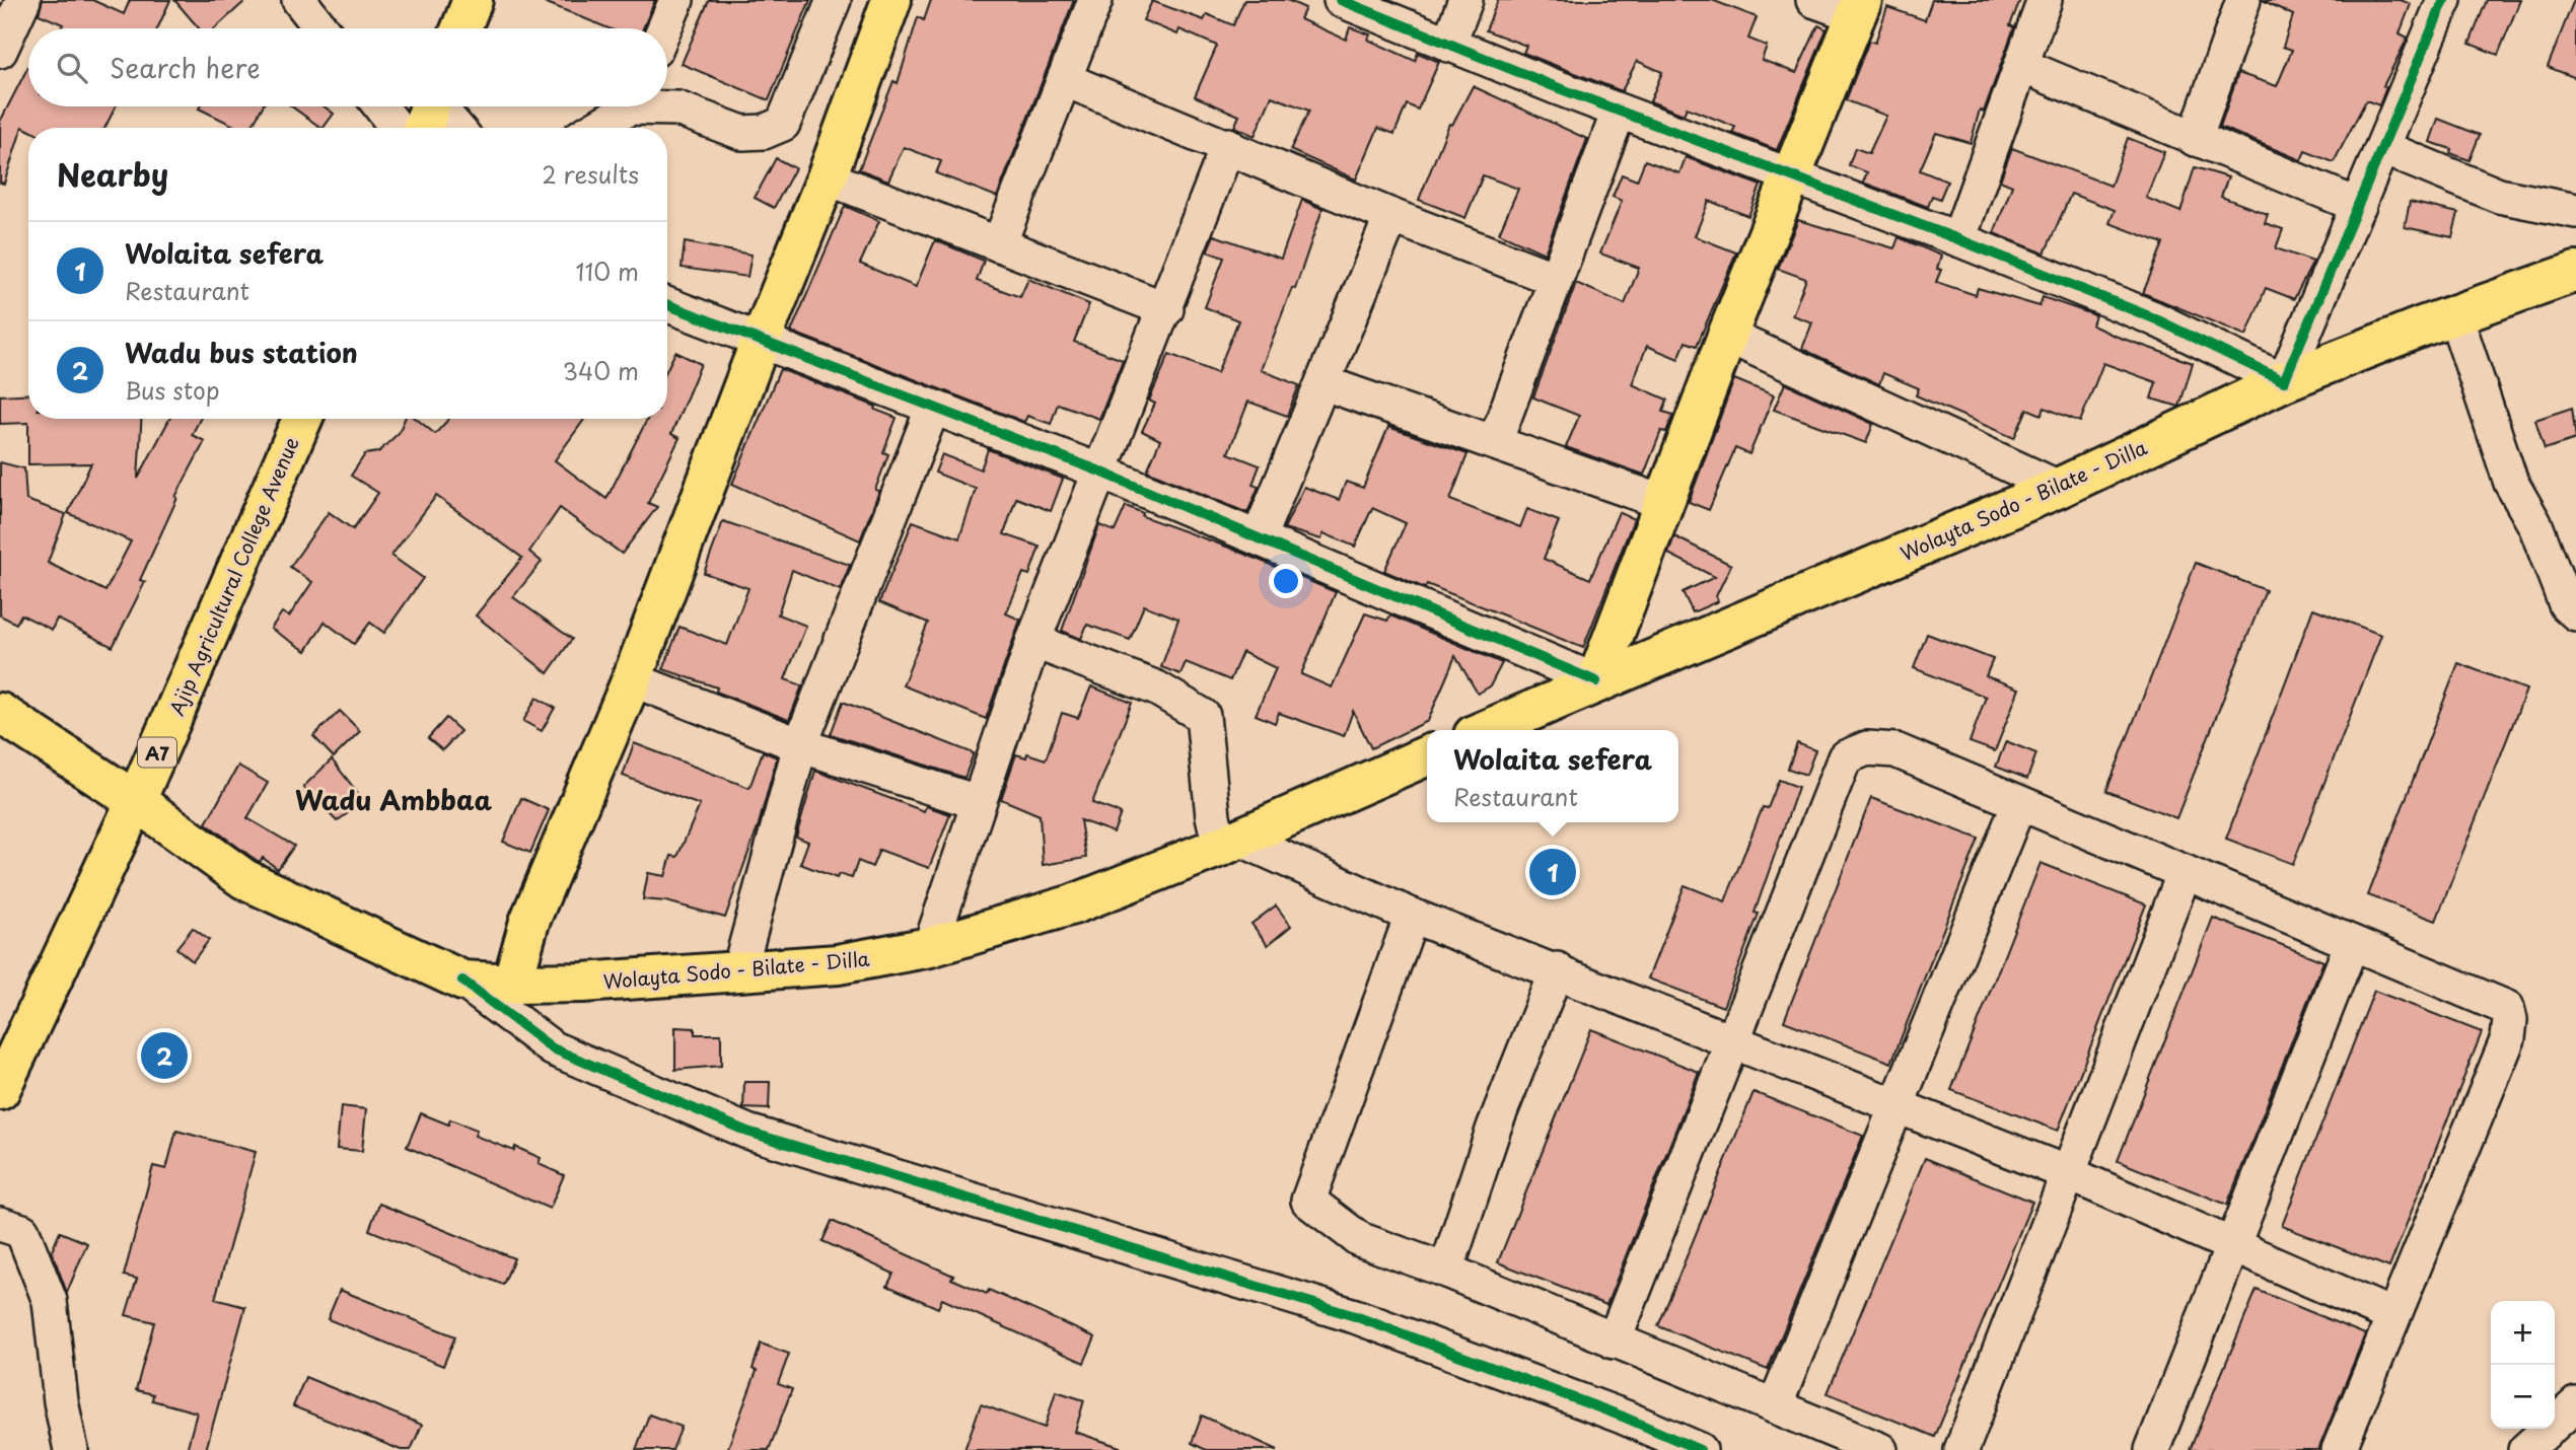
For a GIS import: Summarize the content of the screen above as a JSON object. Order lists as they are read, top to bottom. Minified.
{"streets":{"main road":["Wolayta Sodo - Bilate - Dilla","Ajip Agricultural College Avenue","A7"]},"crossings":[["Wolayta Sodo - Bilate - Dilla","Ajip Agricultural College Avenue"]],"districts":["Wadu Ambbaa"],"page":{"search":"Search here","heading":["Nearby","2 results"],"list":[{"mark":"1","name":"Wolaita sefera","note":"Restaurant","value":"110 m"},{"mark":"2","name":"Wadu bus station","note":"Bus stop","value":"340 m"}],"popup":["Wolaita sefera","Restaurant"],"pins":["1","2"],"map_buttons":["+","−"]}}
